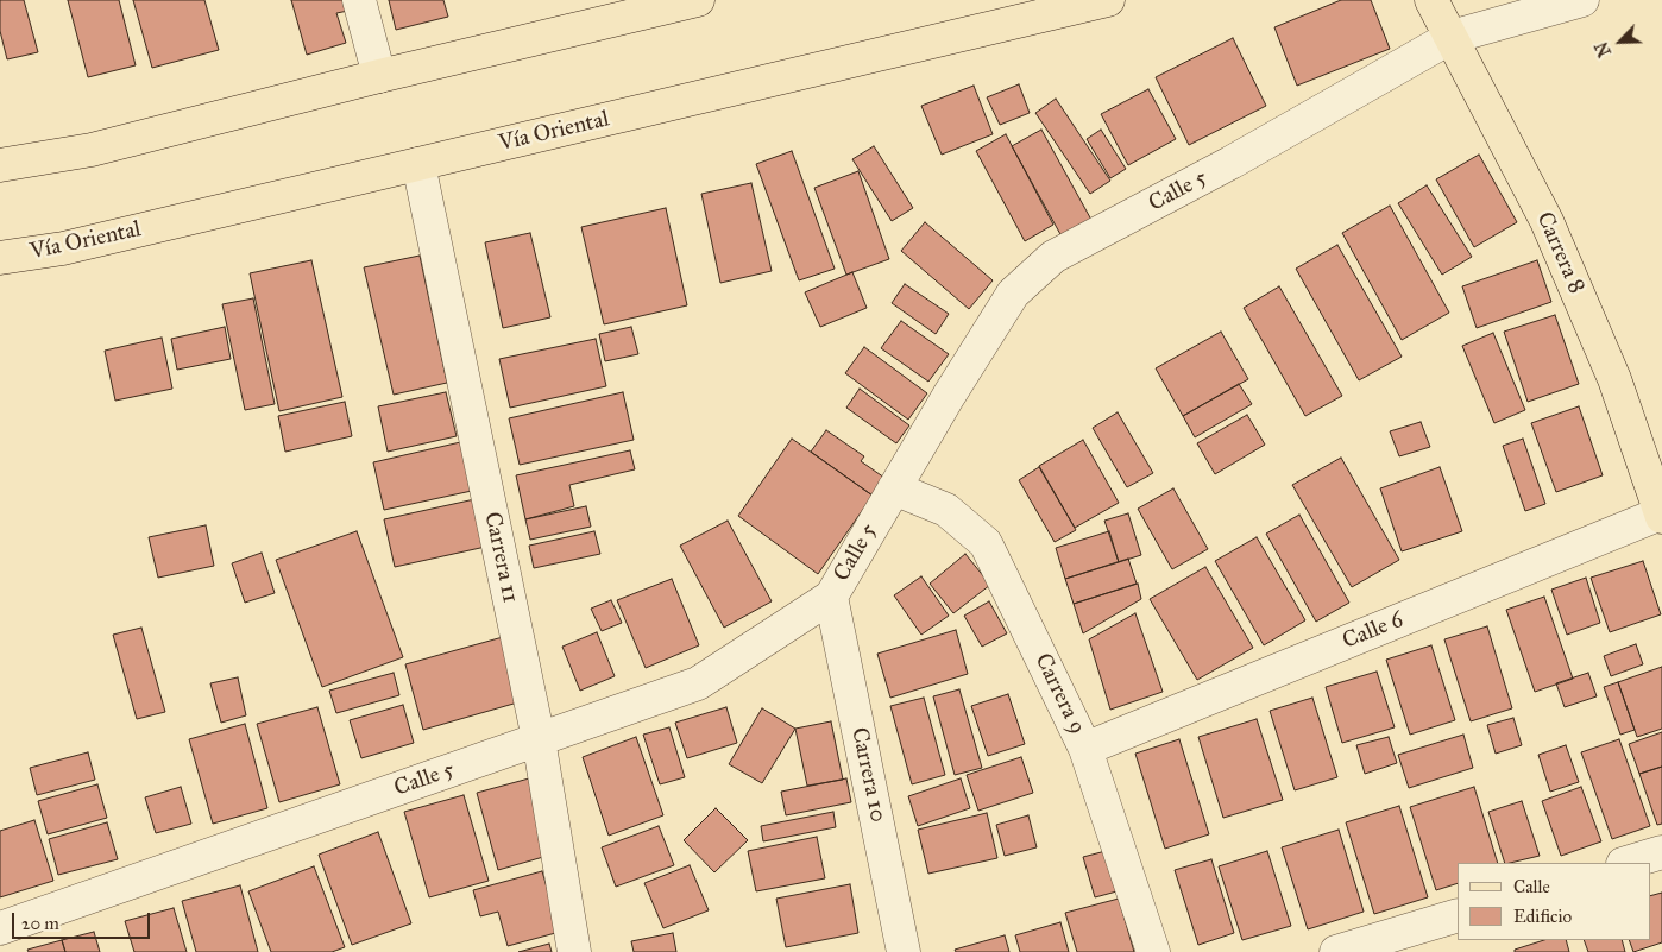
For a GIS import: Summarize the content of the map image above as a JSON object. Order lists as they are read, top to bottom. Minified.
{"streets":{"main road":["Vía Oriental","Carrera 8"],"street":["Calle 5","Carrera 11","Calle 6","Carrera 9","Carrera 10"]},"crossings":[["Vía Oriental","Carrera 11"],["Calle 5","Carrera 8"],["Calle 5","Carrera 11"],["Calle 5","Carrera 9"],["Calle 5","Carrera 10"],["Carrera 8","Calle 6"],["Calle 6","Carrera 9"]],"legend":["Calle","Edificio"],"scale_bar":"20 m","north":"bottom left"}
